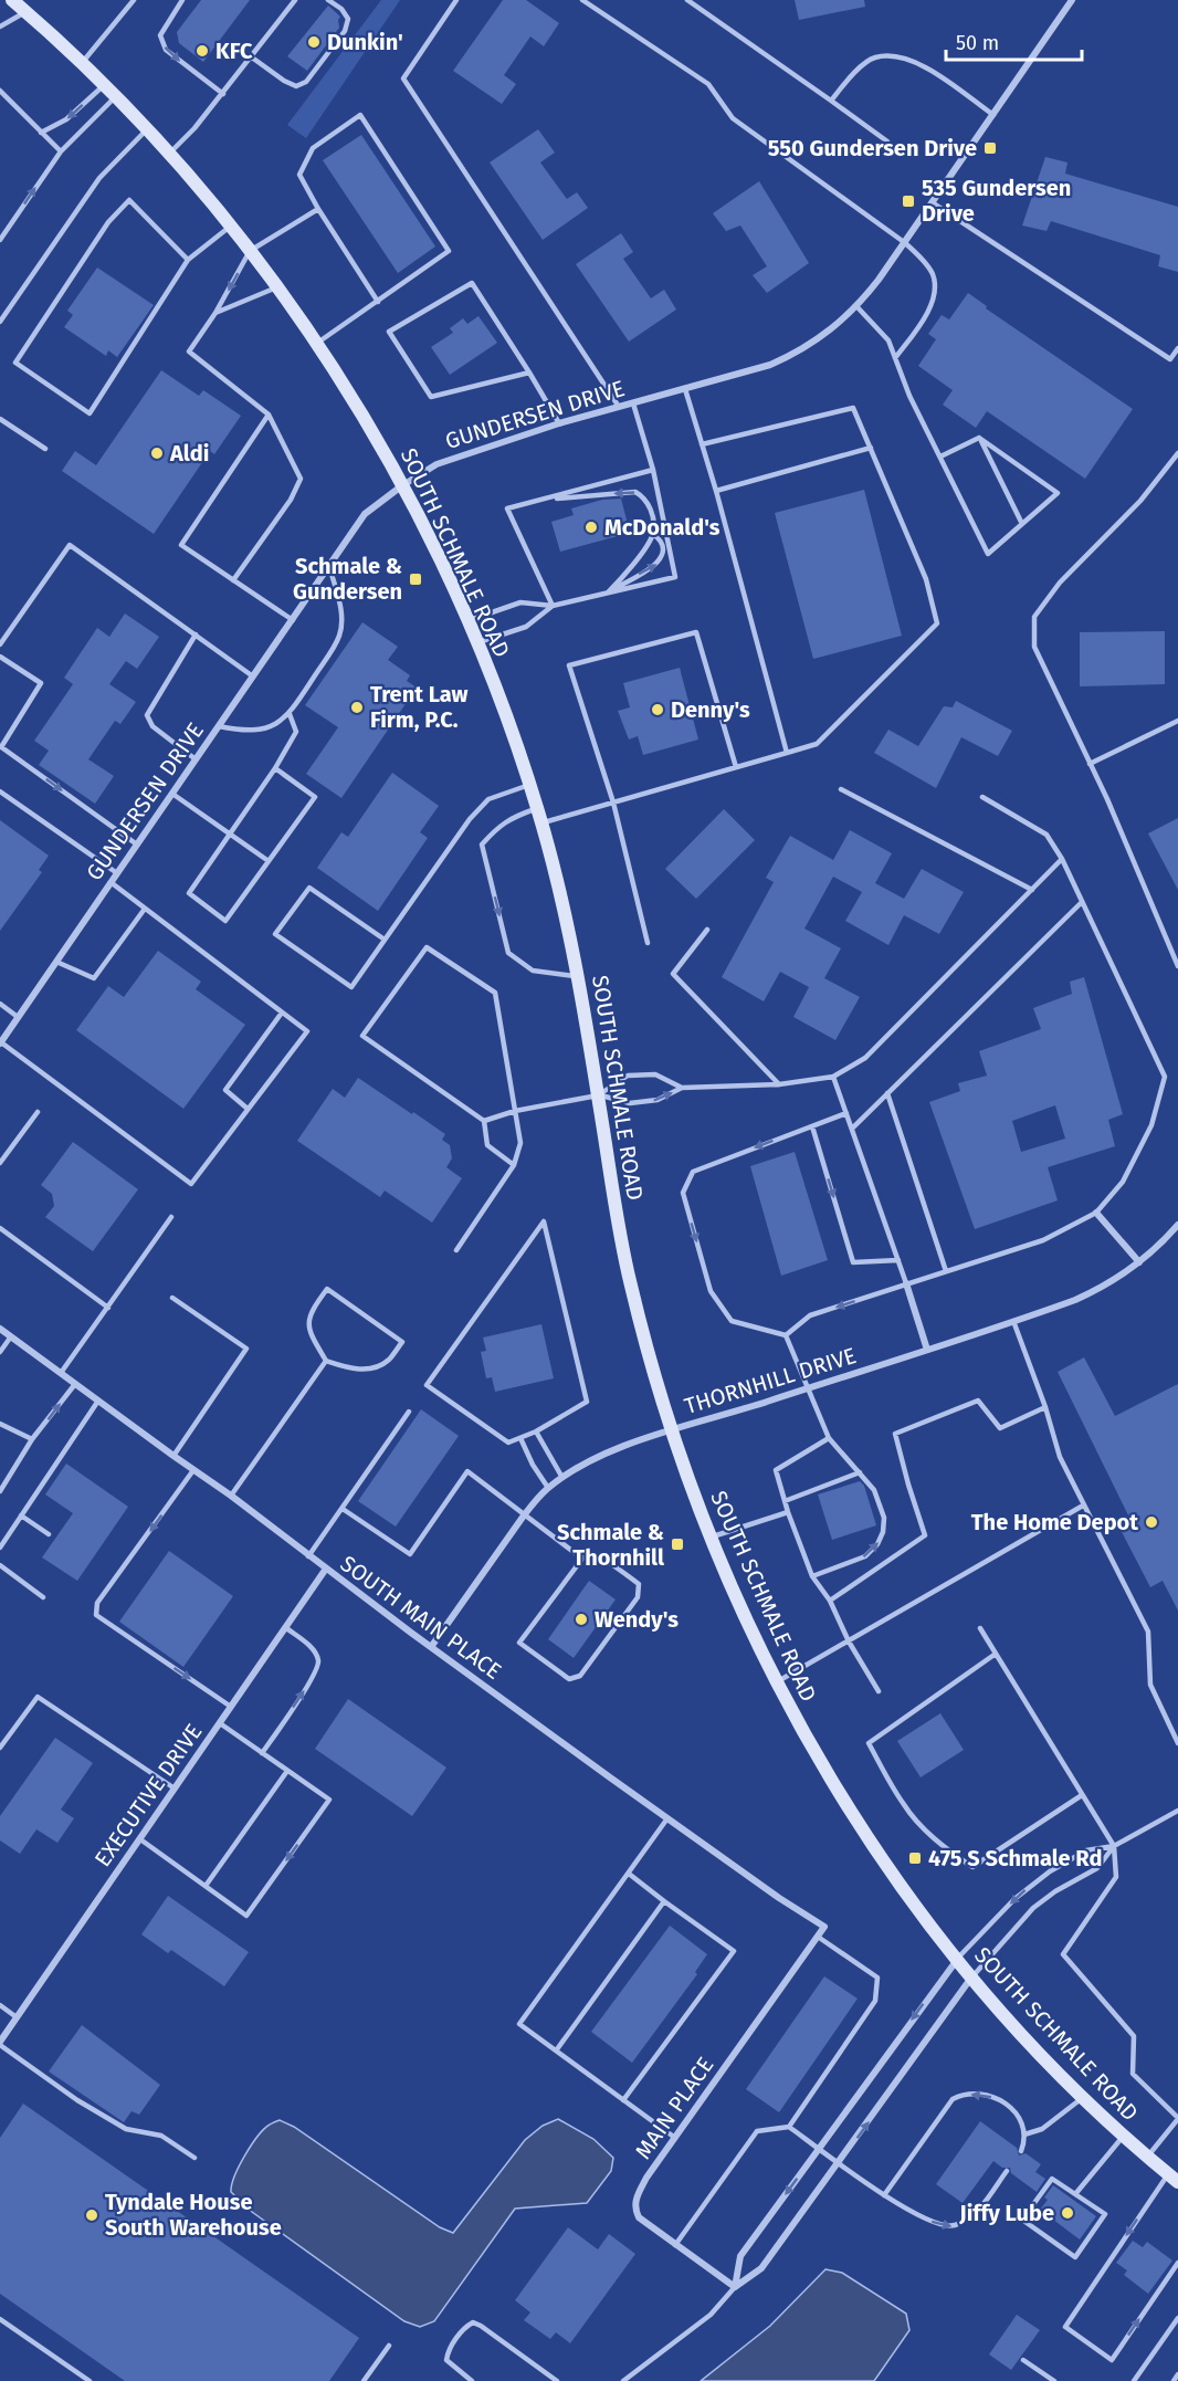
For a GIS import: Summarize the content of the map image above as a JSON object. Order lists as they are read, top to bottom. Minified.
{"streets":{"main road":["SOUTH SCHMALE ROAD"],"street":["GUNDERSEN DRIVE","THORNHILL DRIVE","SOUTH MAIN PLACE","EXECUTIVE DRIVE","MAIN PLACE"]},"crossings":[["GUNDERSEN DRIVE","SOUTH SCHMALE ROAD"],["SOUTH SCHMALE ROAD","THORNHILL DRIVE"],["THORNHILL DRIVE","SOUTH MAIN PLACE"],["SOUTH MAIN PLACE","EXECUTIVE DRIVE"],["SOUTH MAIN PLACE","MAIN PLACE"]],"places":{"other":["Dunkin'","KFC","Aldi","McDonald's","Trent Law Firm, P.C.","Denny's","The Home Depot","Wendy's","Jiffy Lube","Tyndale House South Warehouse"],"transit":["550 Gundersen Drive","535 Gundersen Drive","Schmale & Gundersen","Schmale & Thornhill","475 S Schmale Rd"]},"scale_bar":"50 m"}
